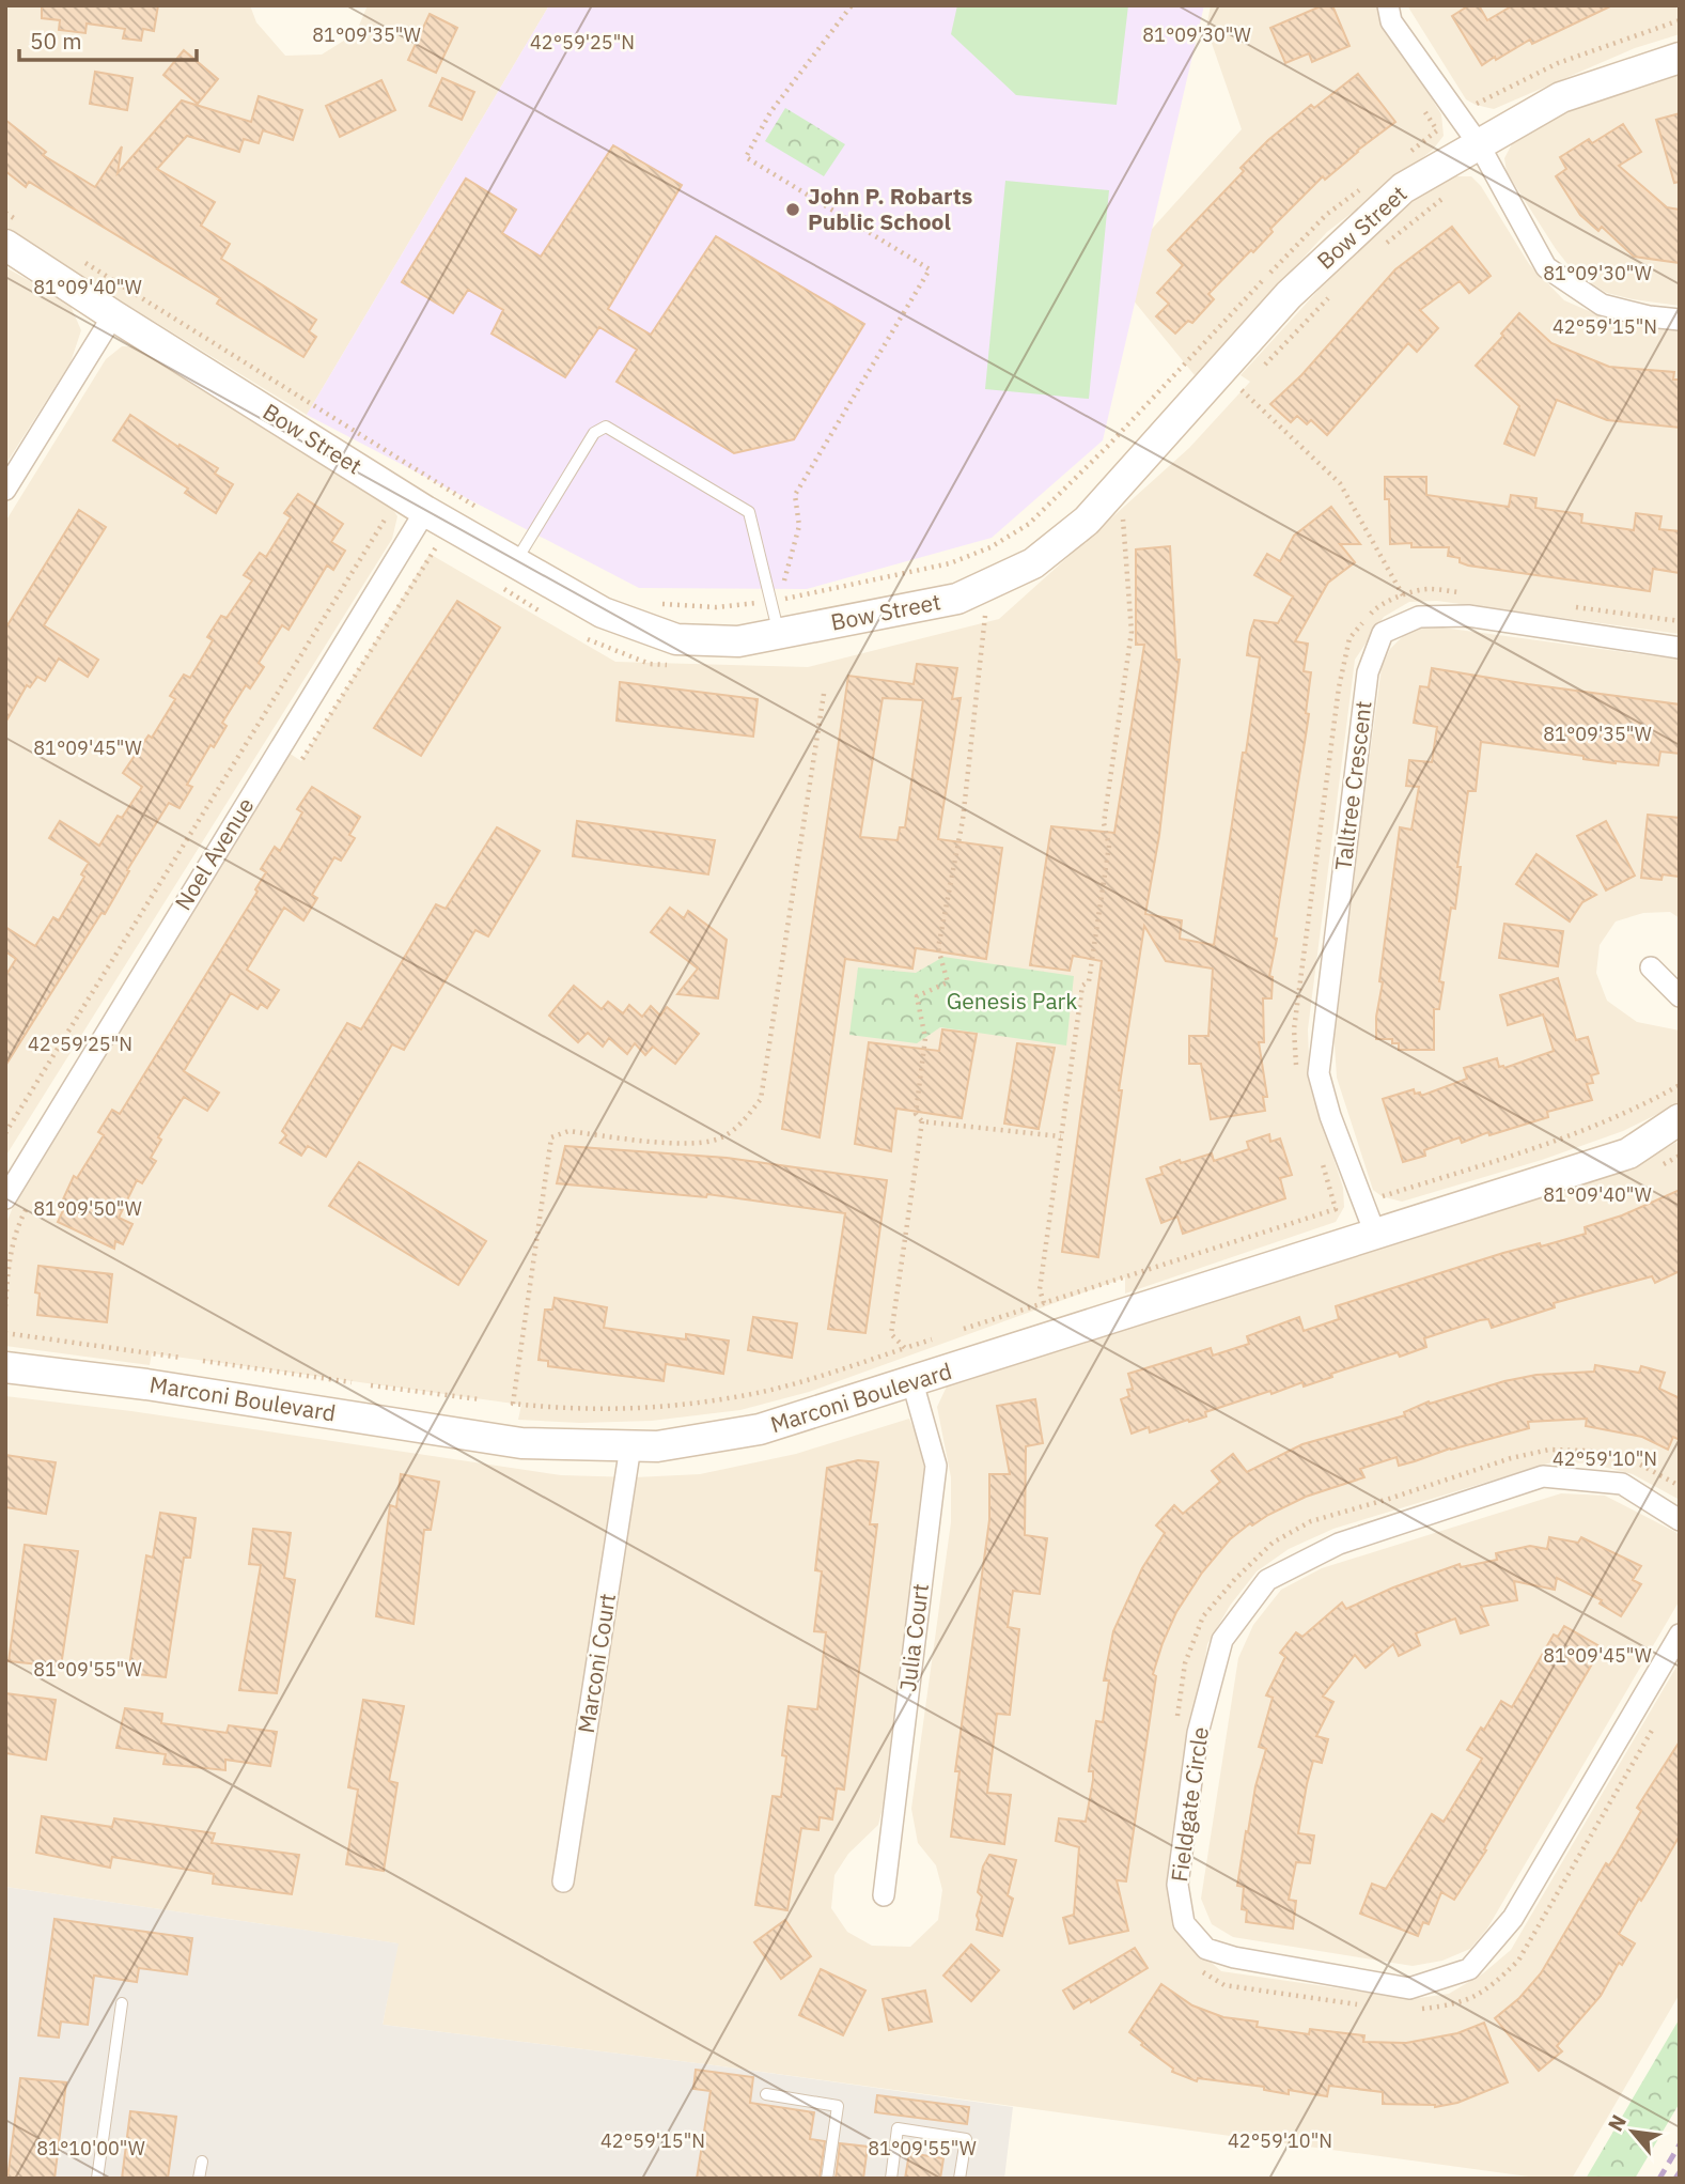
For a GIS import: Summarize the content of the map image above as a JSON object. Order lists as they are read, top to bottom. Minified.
{"streets":{"street":["Bow Street","Talltree Crescent","Noel Avenue","Marconi Boulevard","Julia Court","Marconi Court","Fieldgate Circle"]},"crossings":[["Bow Street","Noel Avenue"],["Talltree Crescent","Marconi Boulevard"],["Marconi Boulevard","Julia Court"],["Marconi Boulevard","Marconi Court"]],"parks":["Genesis Park"],"places":["John P. Robarts Public School"],"scale_bar":"50 m","north":"top left","coordinates":["81°09'35\"W","81°09'30\"W","42°59'25\"N","81°09'40\"W","42°59'15\"N","81°09'45\"W","81°09'50\"W","42°59'10\"N","81°09'55\"W","81°10'00\"W"]}
